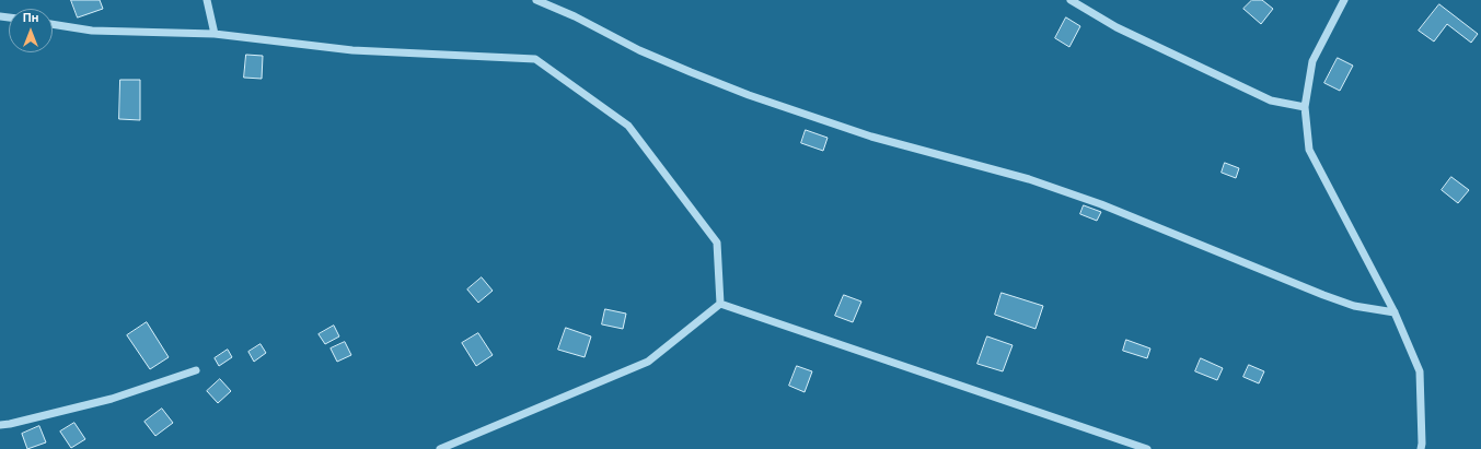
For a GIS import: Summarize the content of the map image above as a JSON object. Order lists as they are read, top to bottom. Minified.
{"north":"top"}
